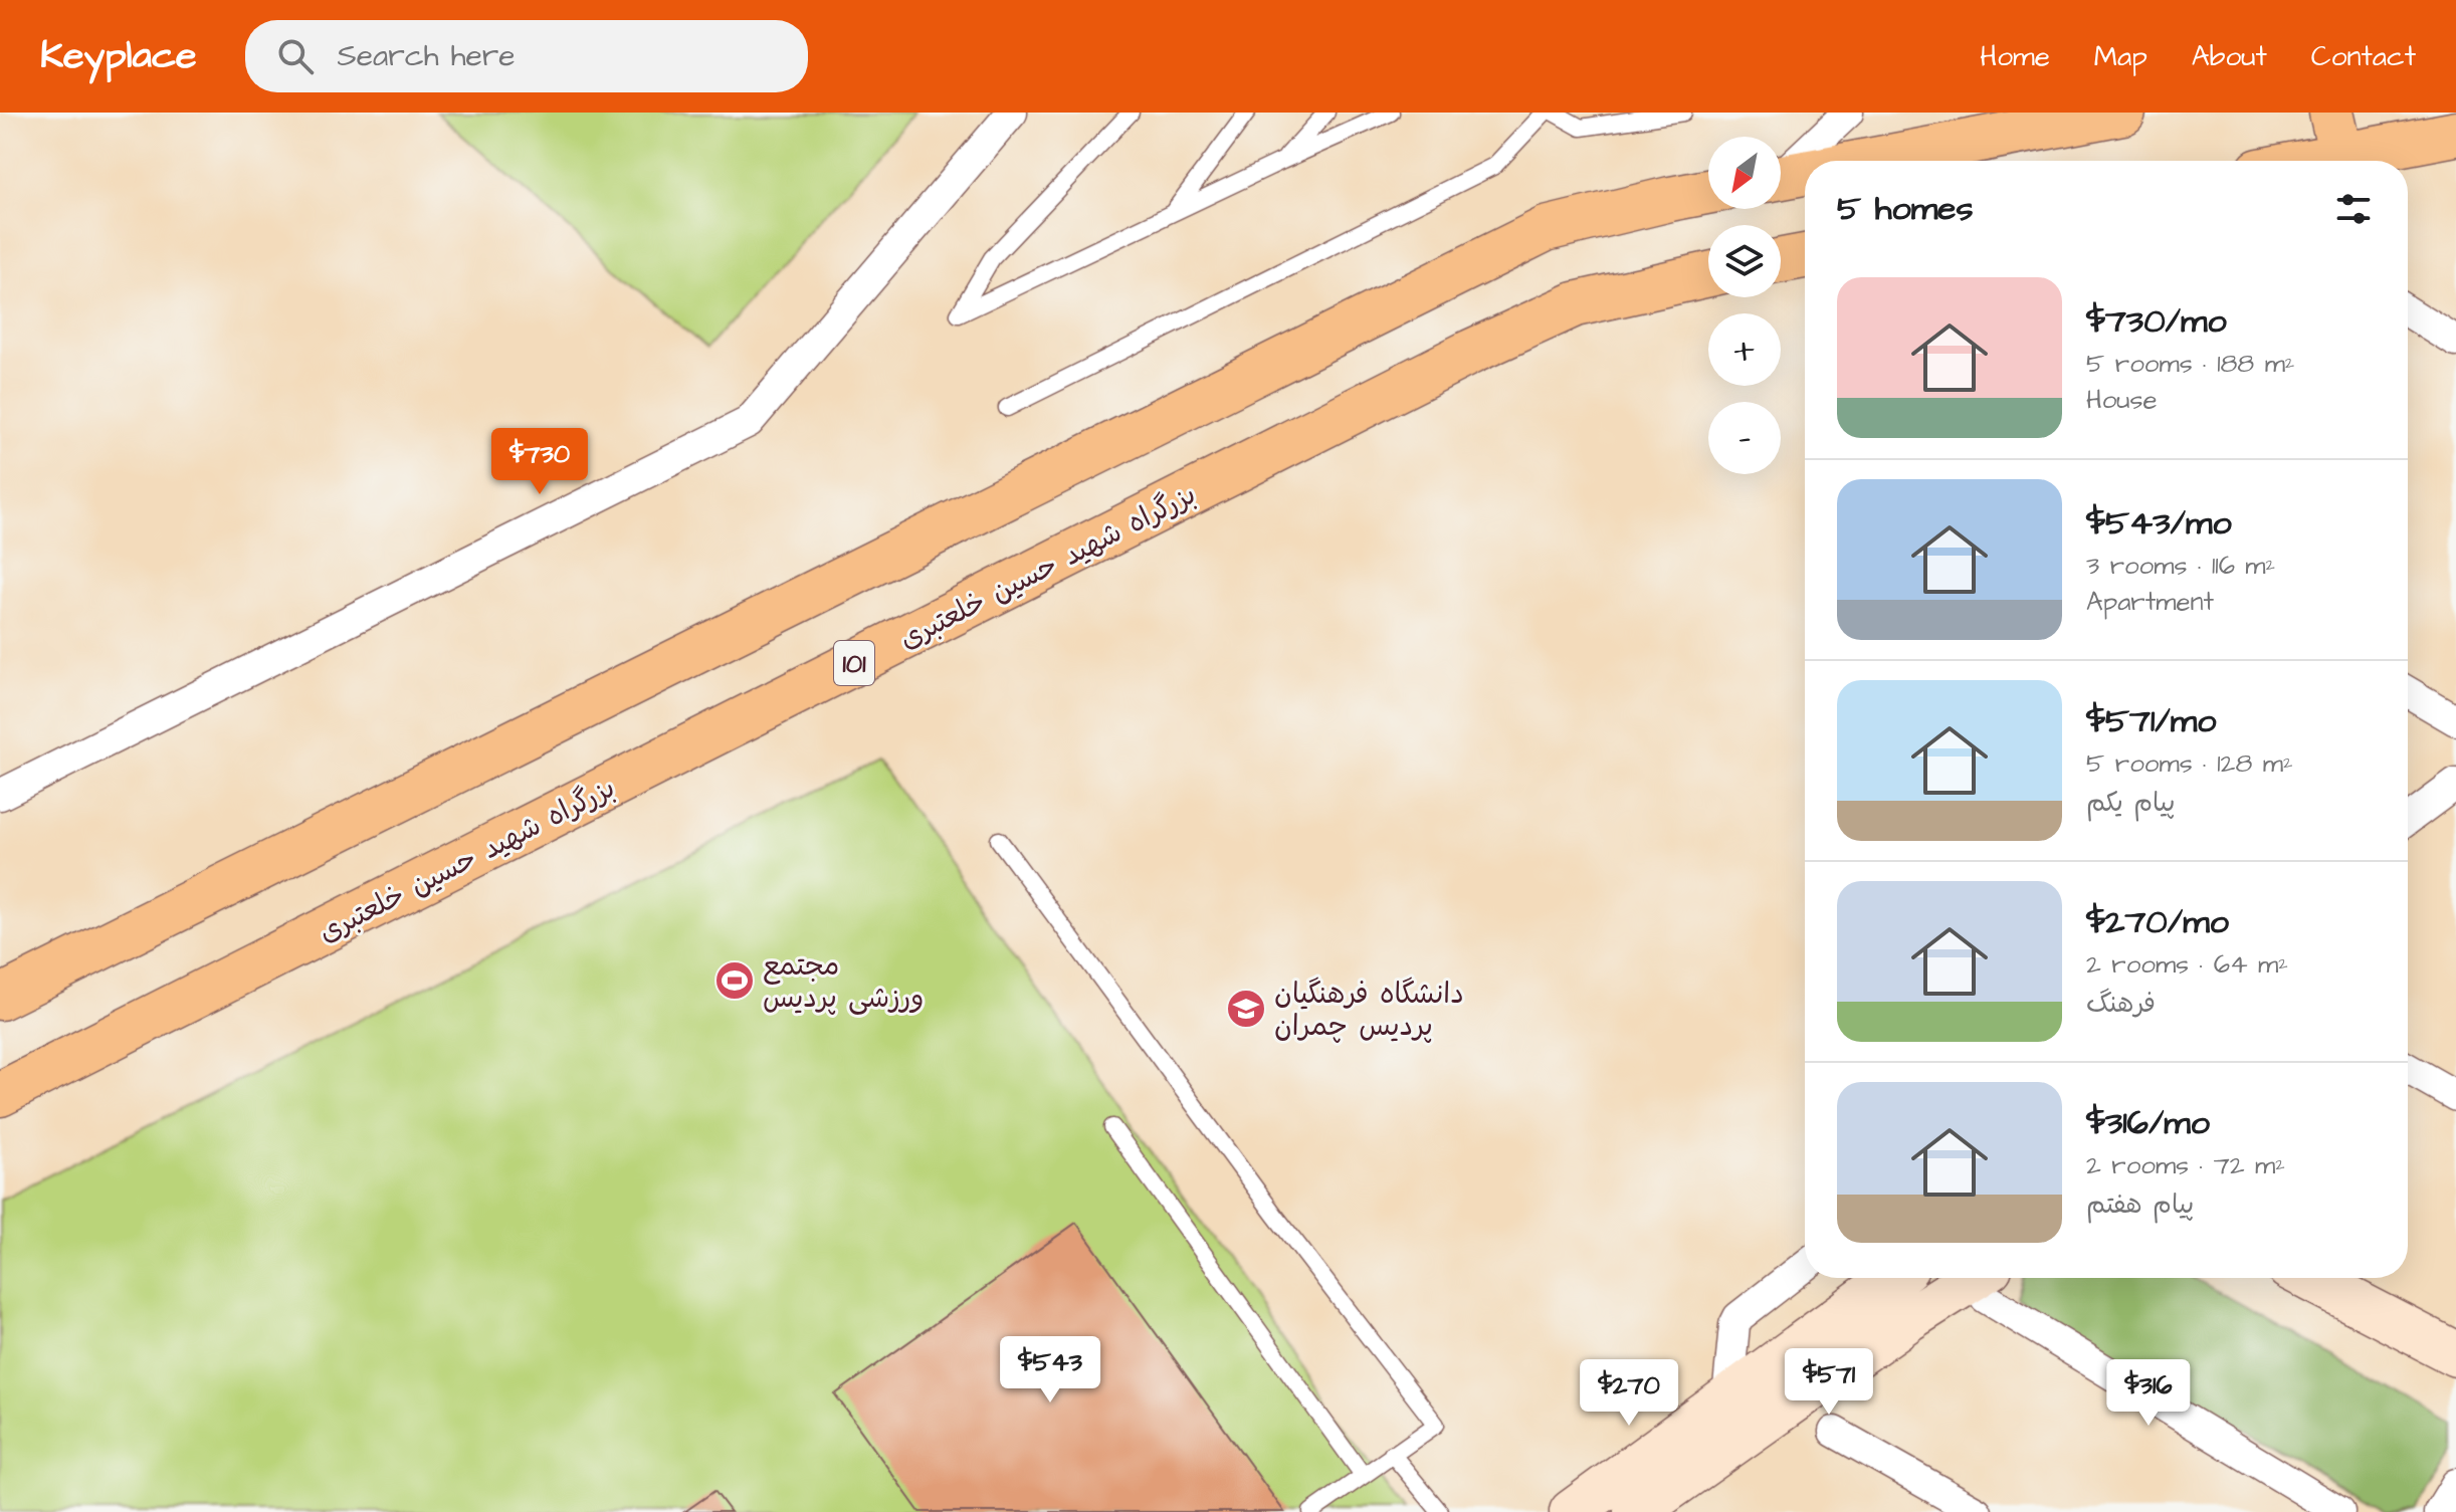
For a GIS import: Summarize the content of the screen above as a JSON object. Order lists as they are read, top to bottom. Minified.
{"streets":{"highway":["بزرگراه شهید حسین خلعتبری","101"]},"places":{"sports":["مجتمع ورزشی پردیس"],"school or university":["دانشگاه فرهنگیان پردیس چمران"]},"north":"bottom left","page":{"header":"Keyplace","search":"Search here","nav":["Home","Map","About","Contact"],"map_buttons":["+","−"],"heading":"5 homes","list":[{"name":"$730/mo","note":"5 rooms · 188 m² · House"},{"name":"$543/mo","note":"3 rooms · 116 m² · Apartment"},{"name":"$571/mo","note":"5 rooms · 128 m² · پیام یکم"},{"name":"$270/mo","note":"2 rooms · 64 m² · فرهنگ"},{"name":"$316/mo","note":"2 rooms · 72 m² · پیام هفتم"}],"price":["$730","$543","$571","$270","$316"]}}
